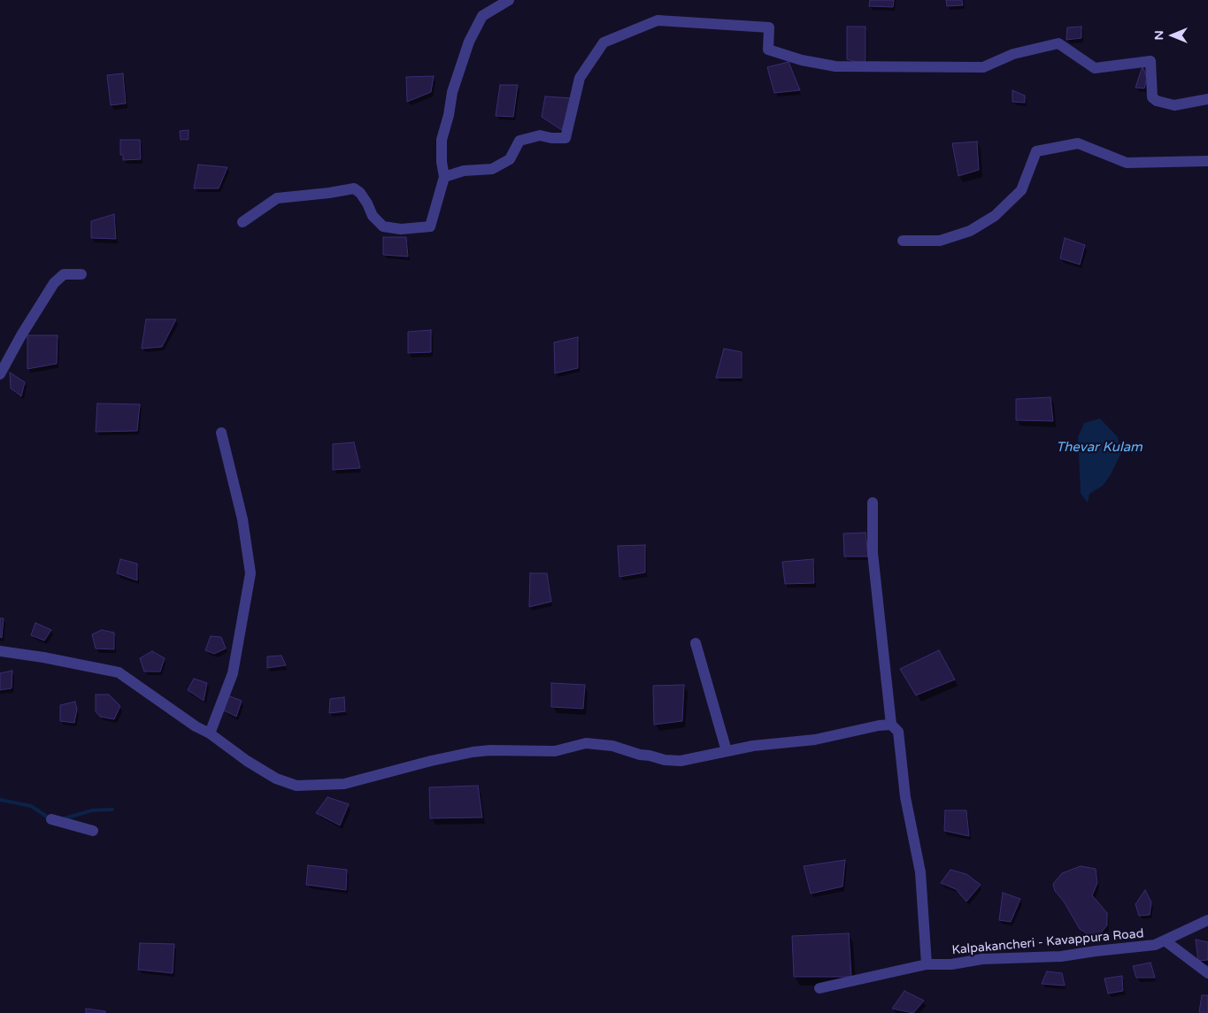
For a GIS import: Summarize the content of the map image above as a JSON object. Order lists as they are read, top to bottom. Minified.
{"streets":{"street":["Kalpakancheri - Kavappura Road"]},"water":["Thevar Kulam"],"north":"left"}
